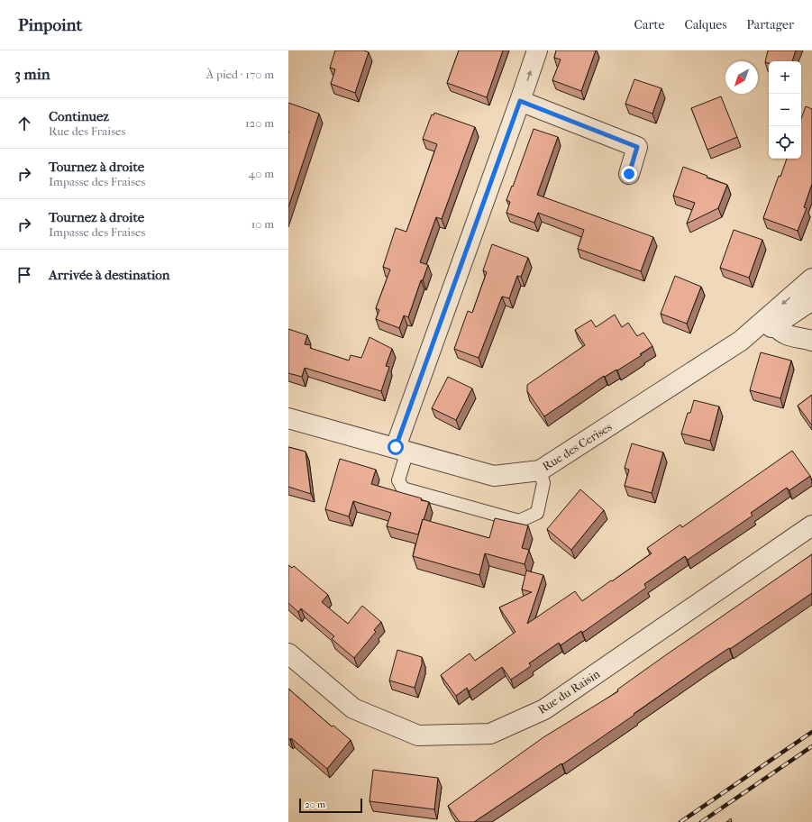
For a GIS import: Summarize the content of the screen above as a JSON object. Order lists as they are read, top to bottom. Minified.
{"streets":{"street":["Rue des Cerises","Rue du Raisin"]},"scale_bar":"20 m","north":"bottom left","page":{"header":"Pinpoint","nav":["Carte","Calques","Partager"],"heading":["3 min","À pied · 170 m"],"map_buttons":["+","−"],"list":[["Continuez","Rue des Fraises","120 m"],["Tournez à droite","Impasse des Fraises","40 m"],["Tournez à droite","Impasse des Fraises","10 m"],"Arrivée à destination"],"scale":"20 m"}}
